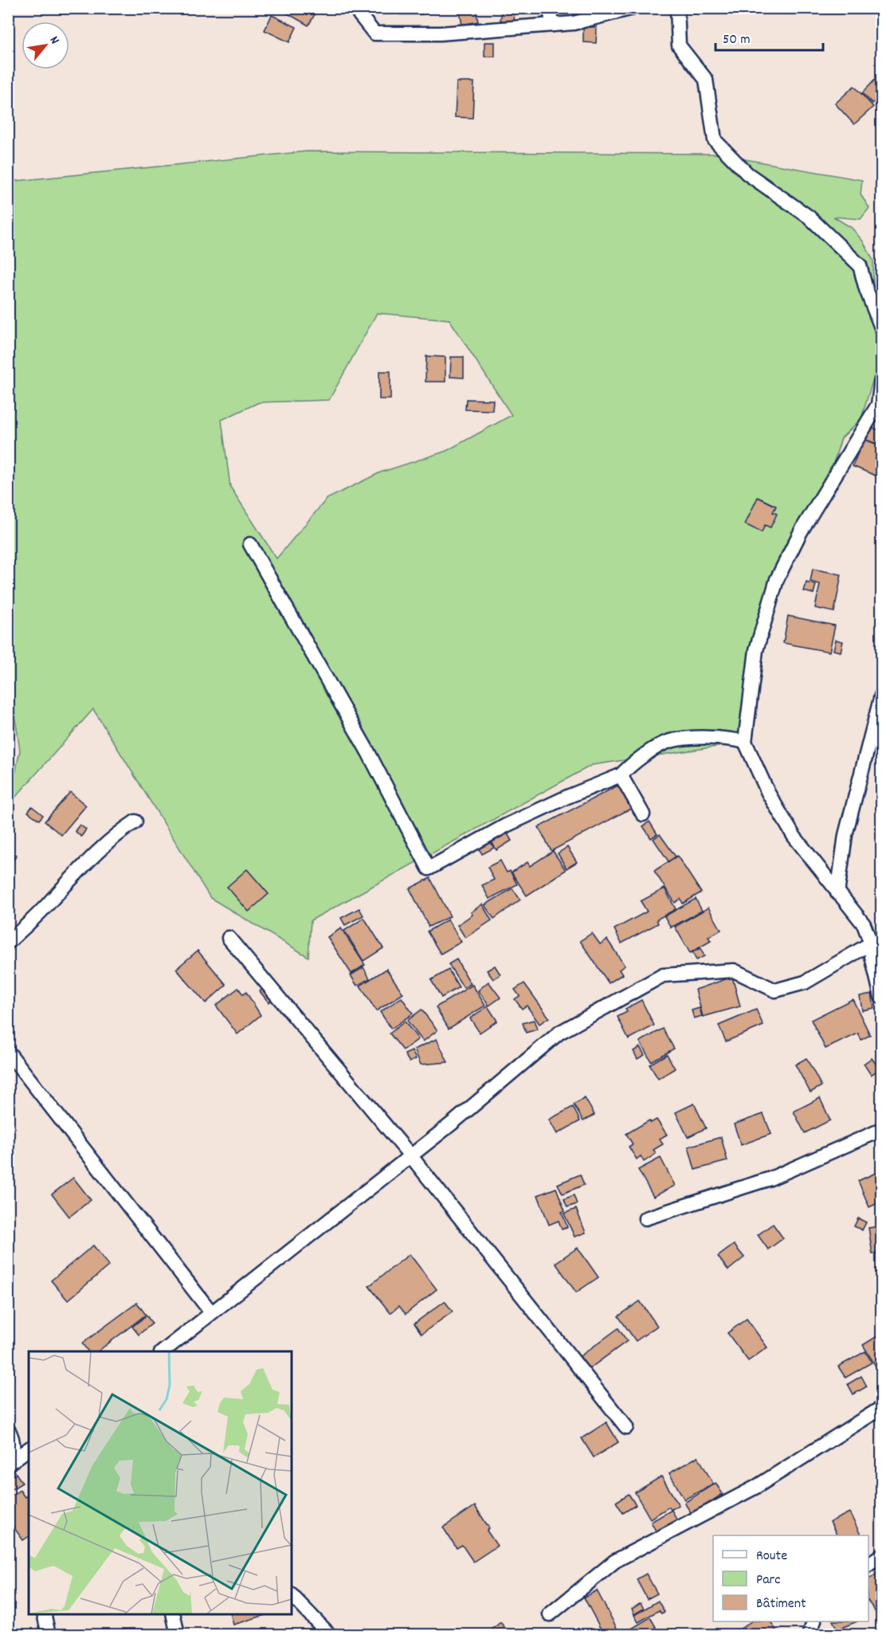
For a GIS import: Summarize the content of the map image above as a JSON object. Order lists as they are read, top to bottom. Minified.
{"legend":["Route","Parc","Bâtiment"],"scale_bar":"50 m","north":"top right"}
